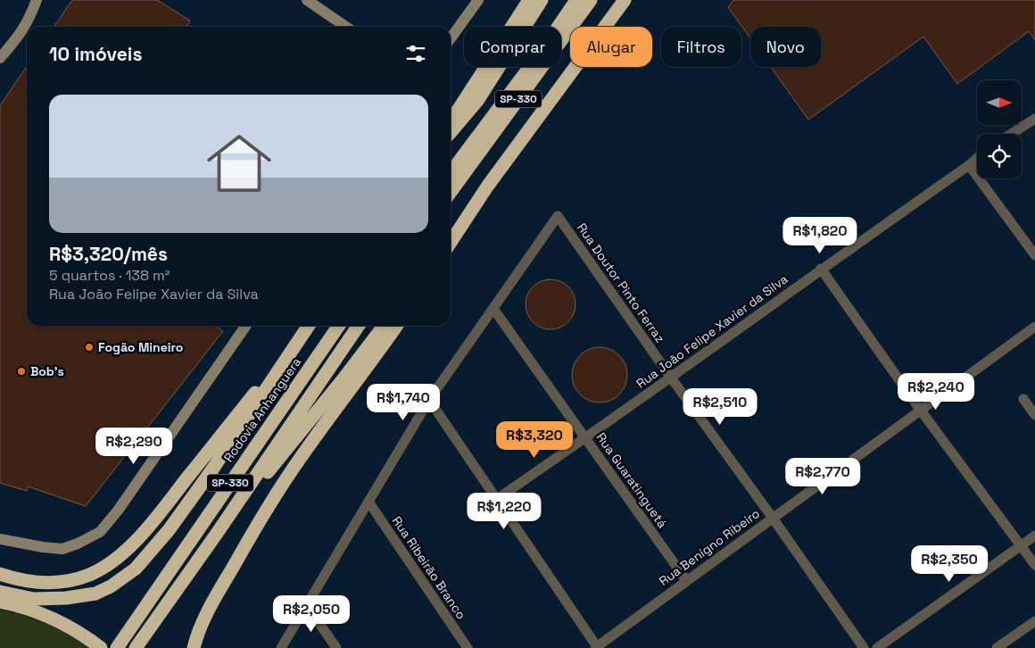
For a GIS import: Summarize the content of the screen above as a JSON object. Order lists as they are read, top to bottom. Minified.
{"streets":{"highway":["SP-330","Rodovia Anhanguera"],"street":["Rua Doutor Pinto Ferraz","Rua João Felipe Xavier da Silva","Rua Guaratinguetá","Rua Benígno Ribeiro","Rua Ribeirão Branco"]},"crossings":[["Rua Doutor Pinto Ferraz","Rua João Felipe Xavier da Silva"],["Rua Doutor Pinto Ferraz","Rua Guaratinguetá"],["Rua Doutor Pinto Ferraz","Rua Benígno Ribeiro"],["Rua João Felipe Xavier da Silva","Rua Guaratinguetá"],["Rua Guaratinguetá","Rua Benígno Ribeiro"]],"places":["Fogão Mineiro","Bob's"],"north":"right","page":{"chip":["Comprar","Alugar","Filtros","Novo"],"heading":"10 imóveis","list":[{"name":"R$3,320/mês","note":"5 quartos · 138 m² · Rua João Felipe Xavier da Silva"}],"price":["R$1,820","R$2,240","R$1,740","R$2,510","R$3,320","R$2,290","R$2,770","R$1,220","R$2,350","R$2,050"]}}
